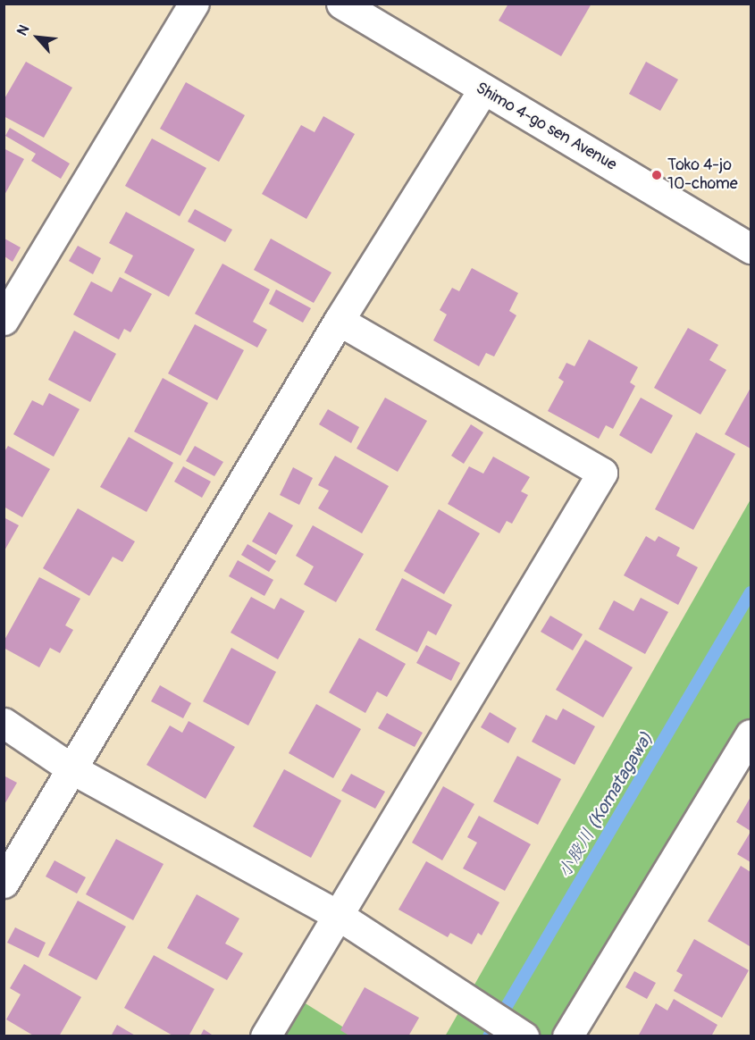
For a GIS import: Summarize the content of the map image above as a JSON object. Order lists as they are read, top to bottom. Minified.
{"streets":{"street":["Shimo 4-go sen Avenue"]},"water":["小股川 (Komatagawa)"],"places":["Toko 4-jo 10-chome"],"north":"top left"}
